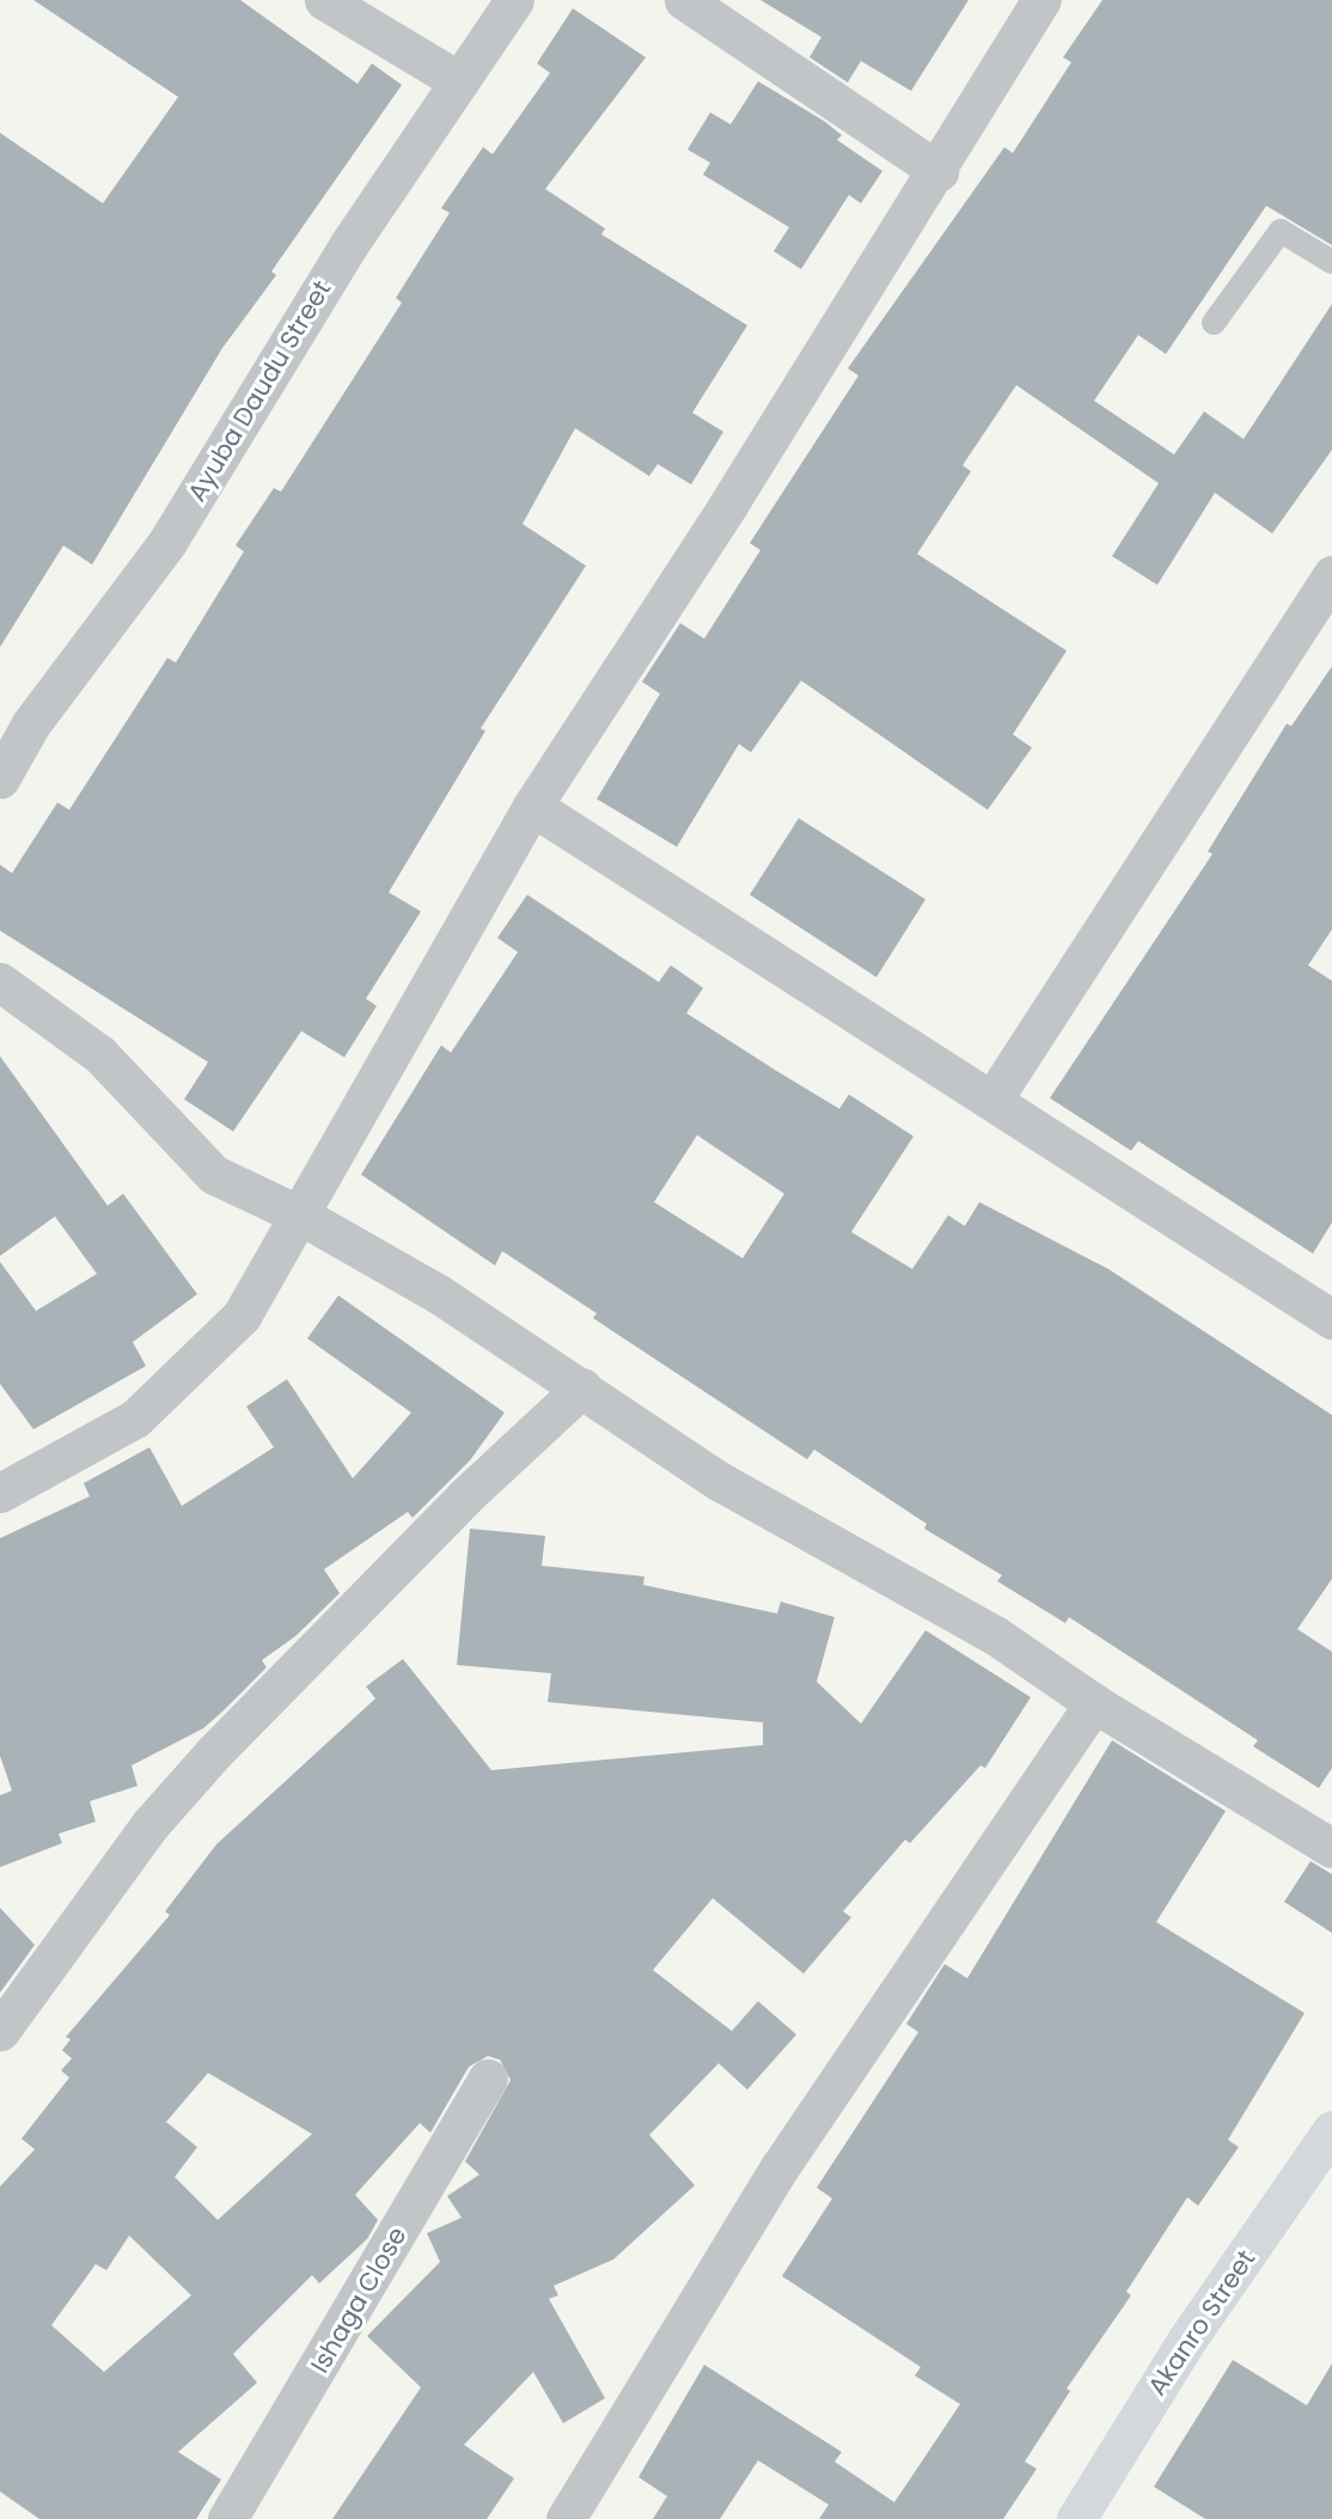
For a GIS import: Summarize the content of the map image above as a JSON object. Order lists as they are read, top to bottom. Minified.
{"streets":{"street":["Ayuba Daudu Street","Ishaga Close","Akanro Street"]}}
